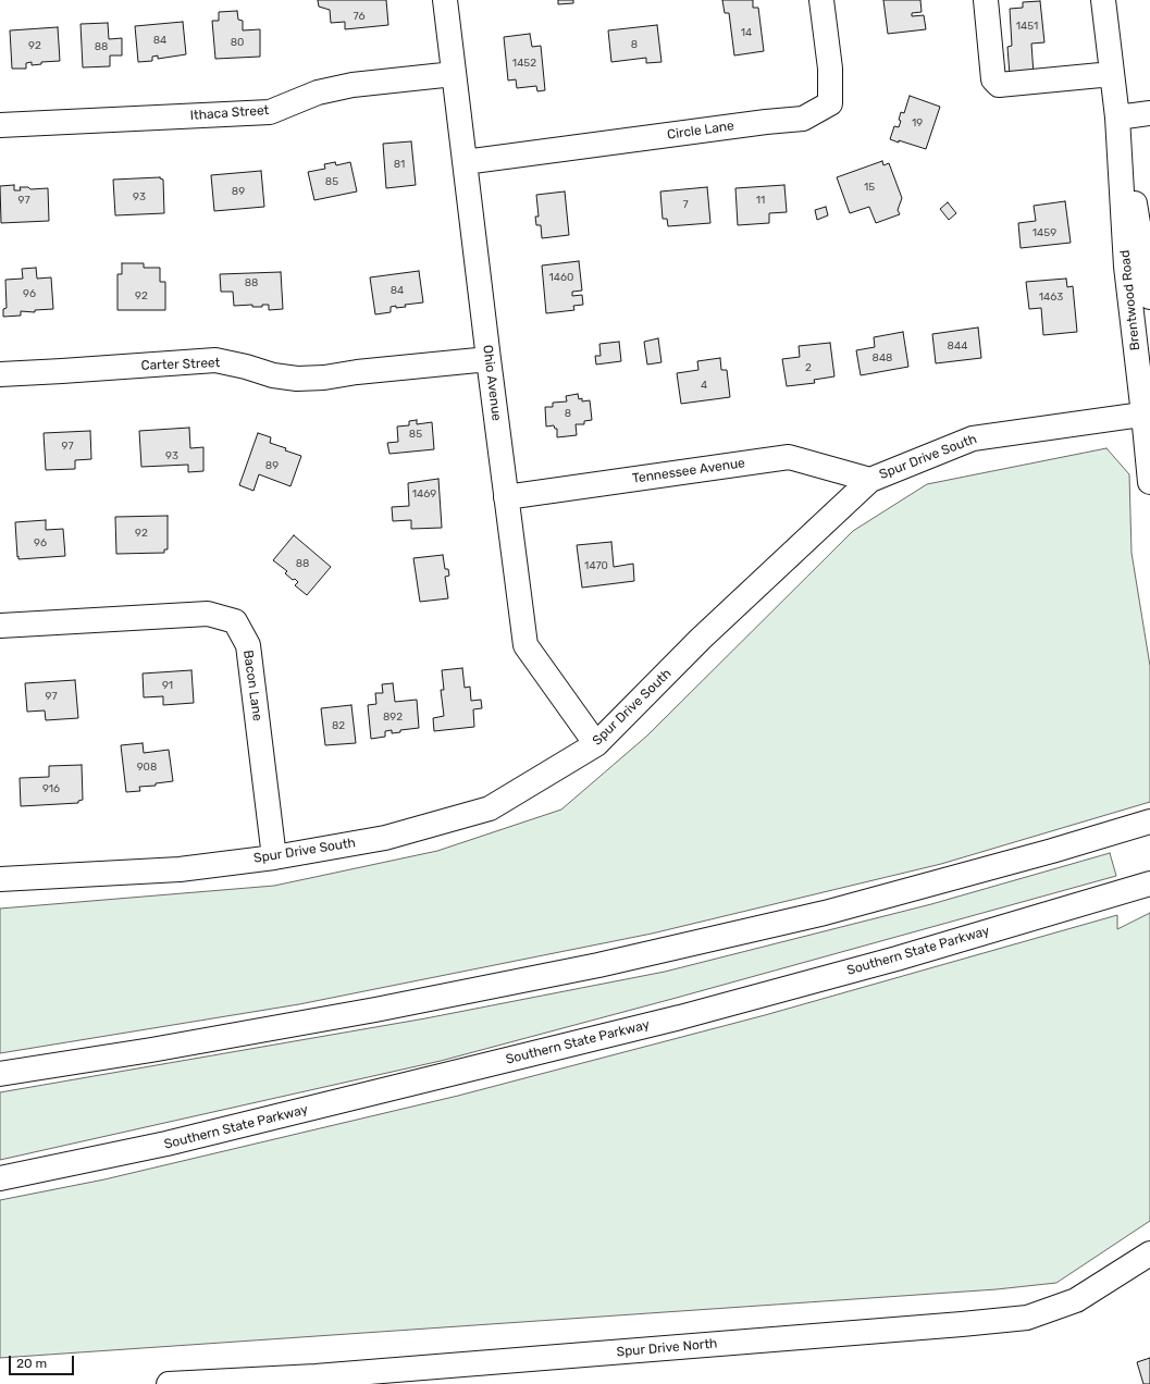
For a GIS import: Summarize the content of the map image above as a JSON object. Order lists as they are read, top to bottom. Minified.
{"streets":{"main road":["Ithaca Street","Circle Lane","Brentwood Road","Carter Street","Ohio Avenue","Spur Drive South","Tennessee Avenue","Bacon Lane","Southern State Parkway","Spur Drive North"]},"crossings":[["Ithaca Street","Ohio Avenue"],["Circle Lane","Ohio Avenue"],["Brentwood Road","Spur Drive South"],["Carter Street","Ohio Avenue"],["Ohio Avenue","Spur Drive South"],["Ohio Avenue","Tennessee Avenue"],["Spur Drive South","Tennessee Avenue"],["Spur Drive South","Bacon Lane"]],"house_numbers":["76","1451","14","84","80","8","92","88","1452","19","81","85","15","89","93","97","11","7","1459","1460","88","84","96","92","1463","844","848","2","4","8","85","97","93","89","1469","92","96","88","1470","91","97","892","82","908","916"],"scale_bar":"20 m"}
